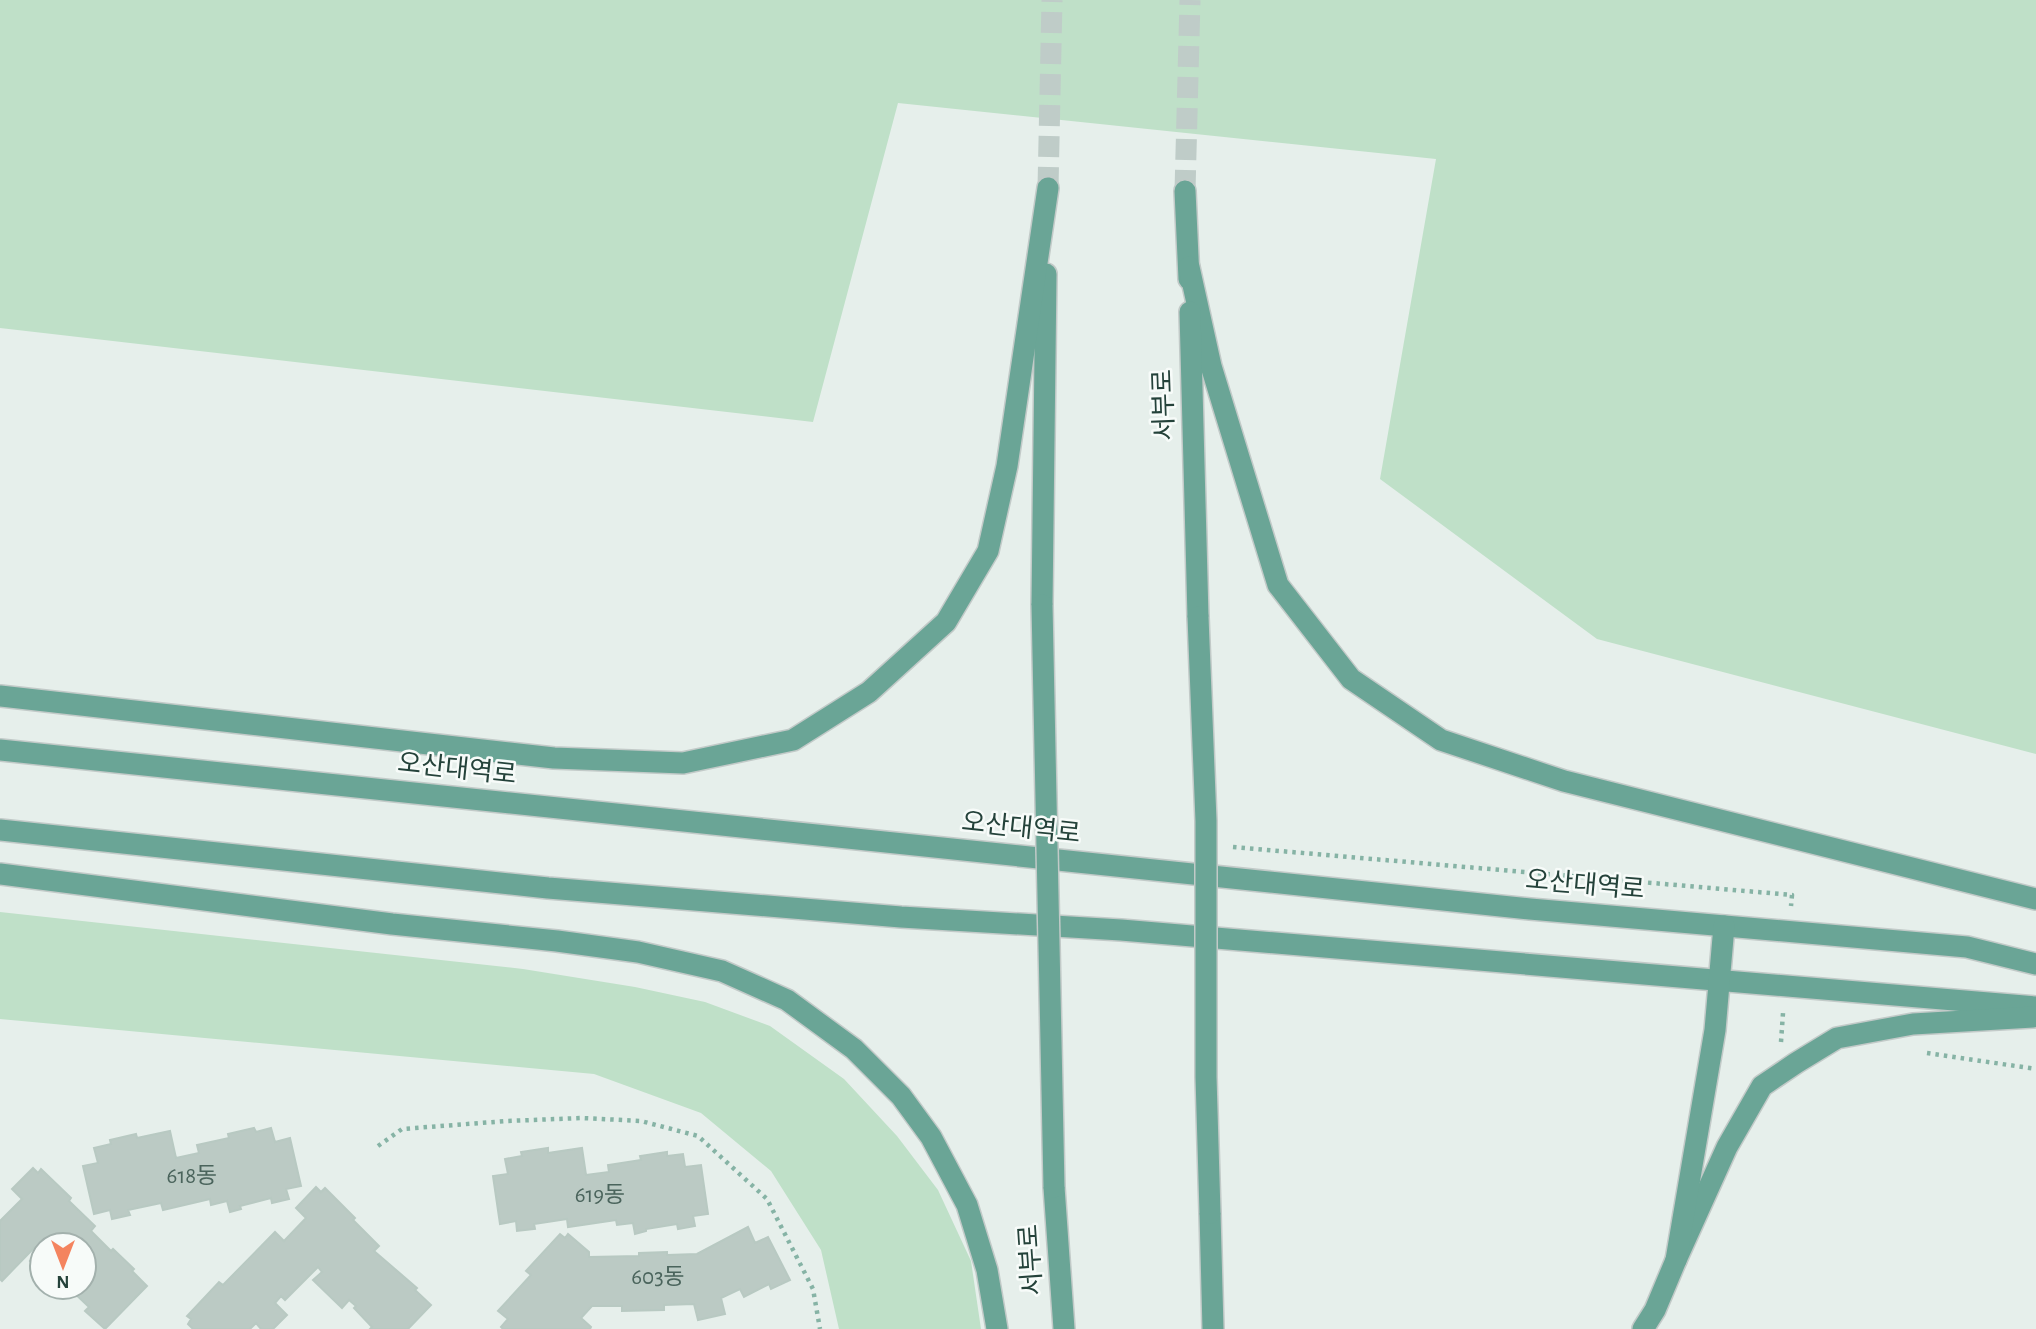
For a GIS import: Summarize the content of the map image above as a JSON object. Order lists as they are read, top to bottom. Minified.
{"streets":{"main road":["서부로","오산대역로"]},"house_numbers":["618동","619동","603동"],"north":"bottom"}
